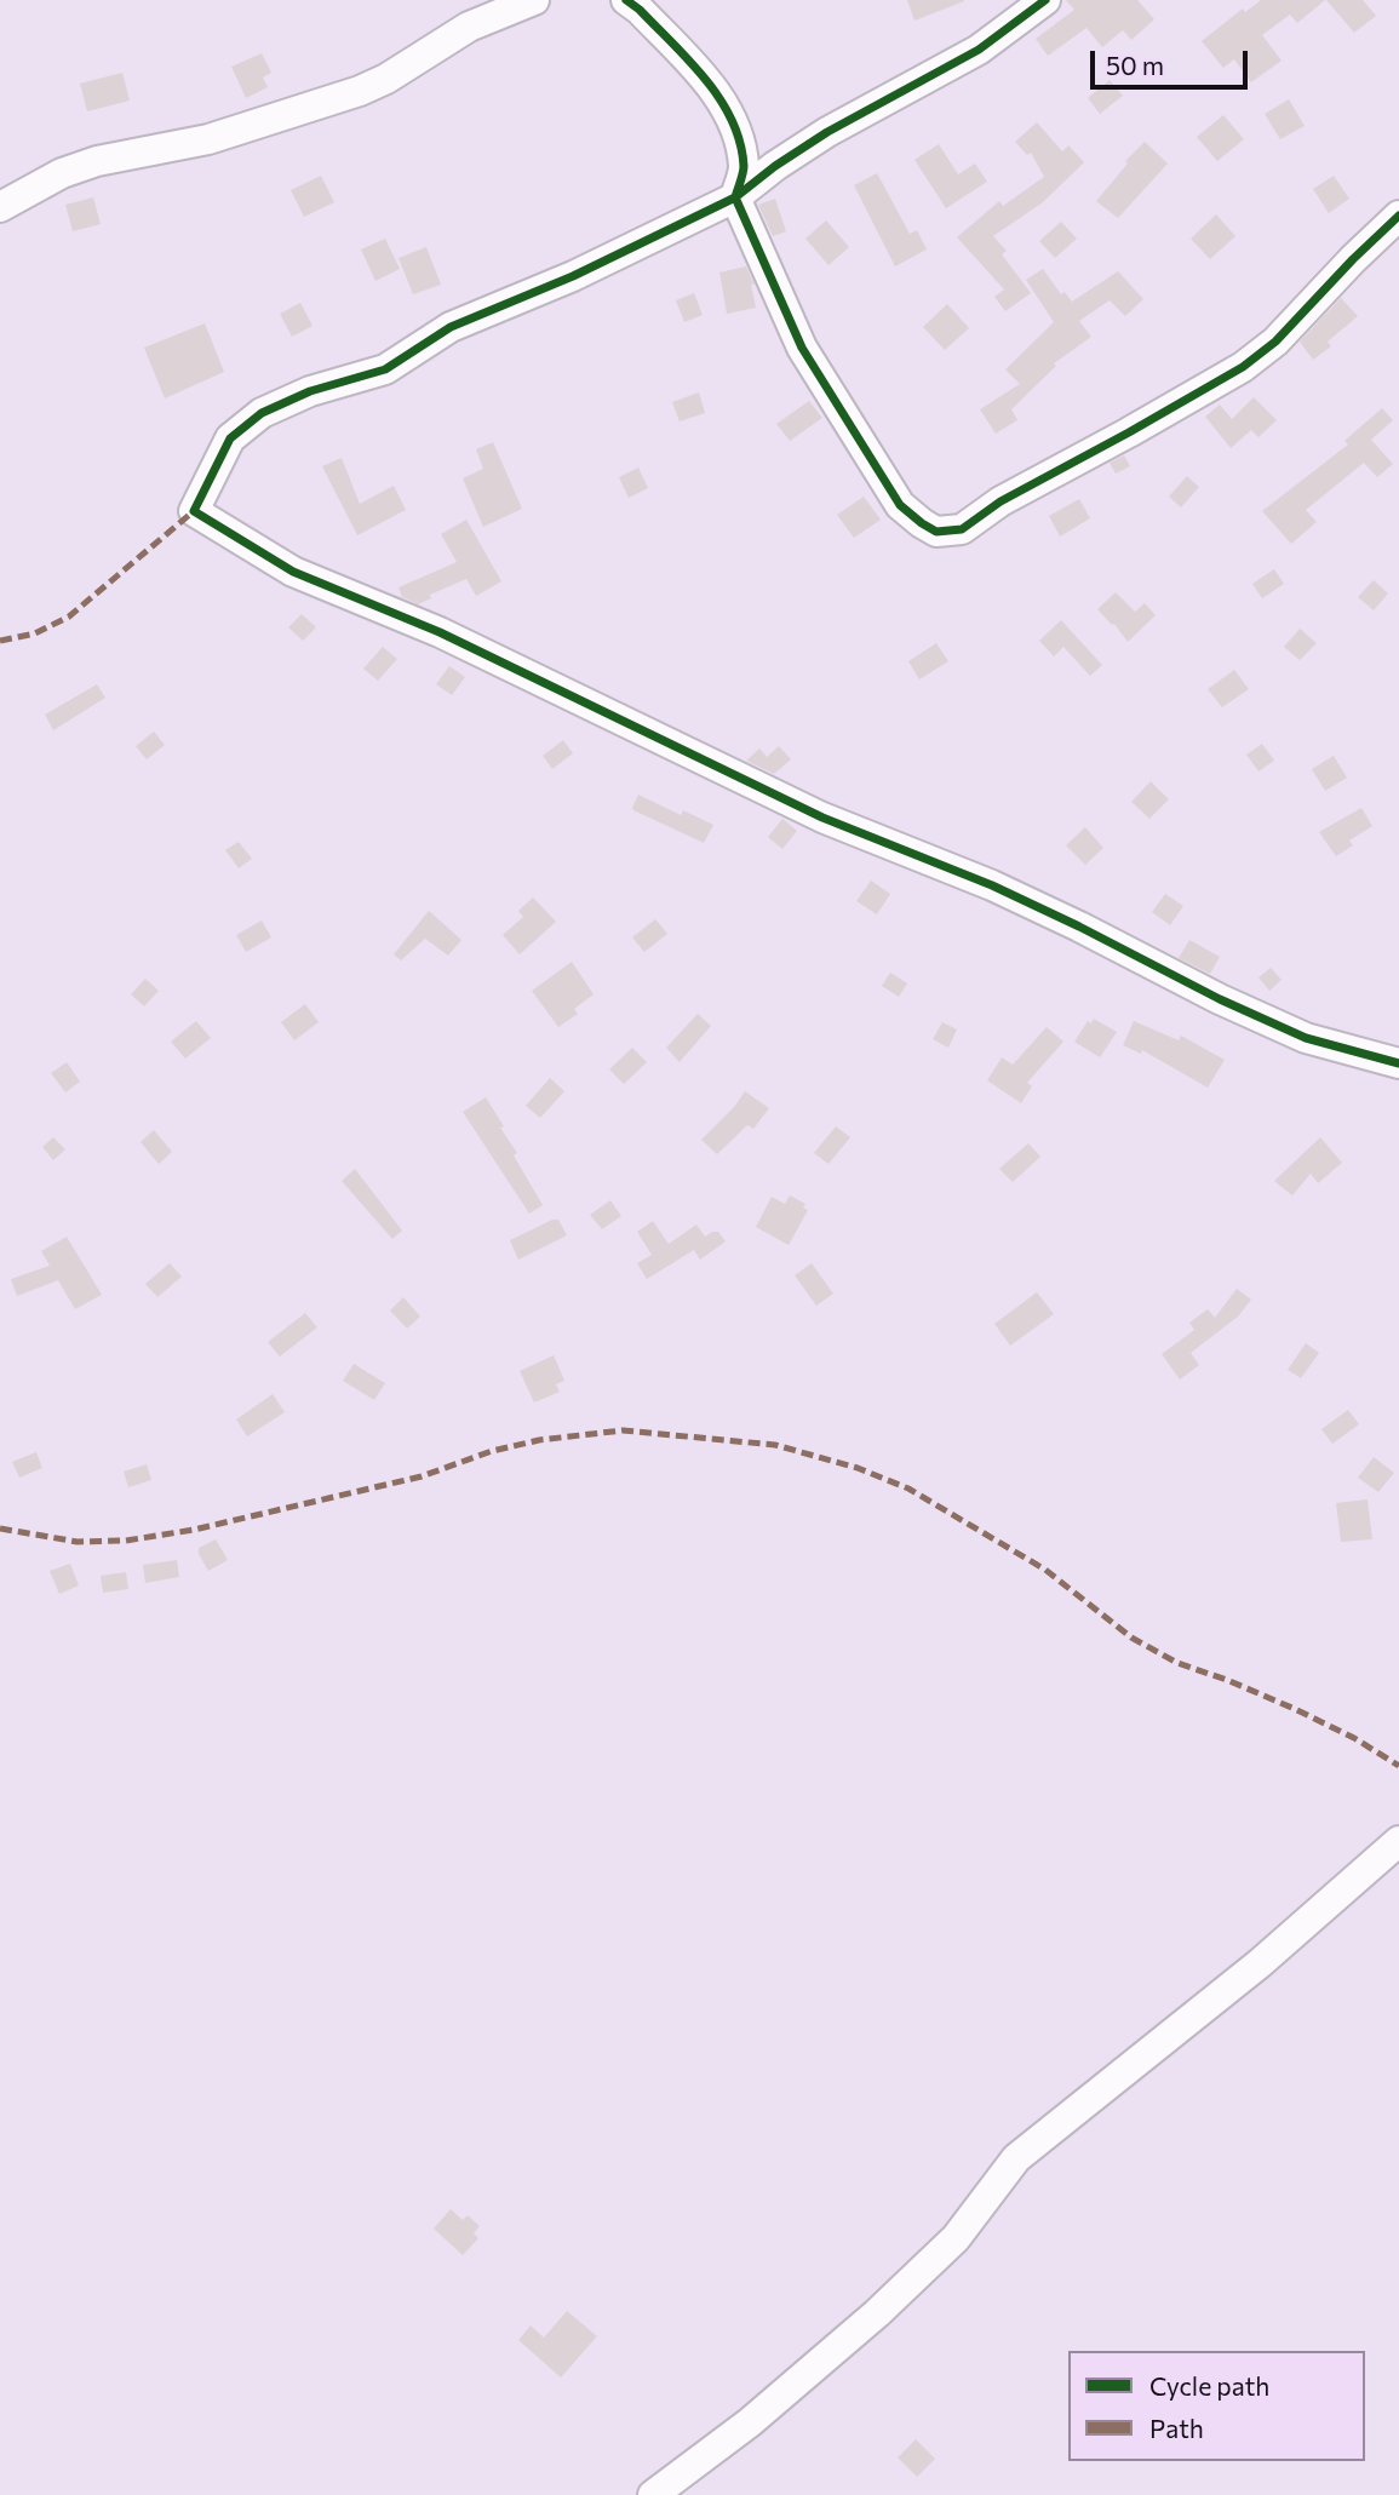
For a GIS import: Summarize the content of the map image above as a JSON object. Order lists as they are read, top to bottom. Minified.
{"legend":["Cycle path","Path"],"scale_bar":"50 m"}
